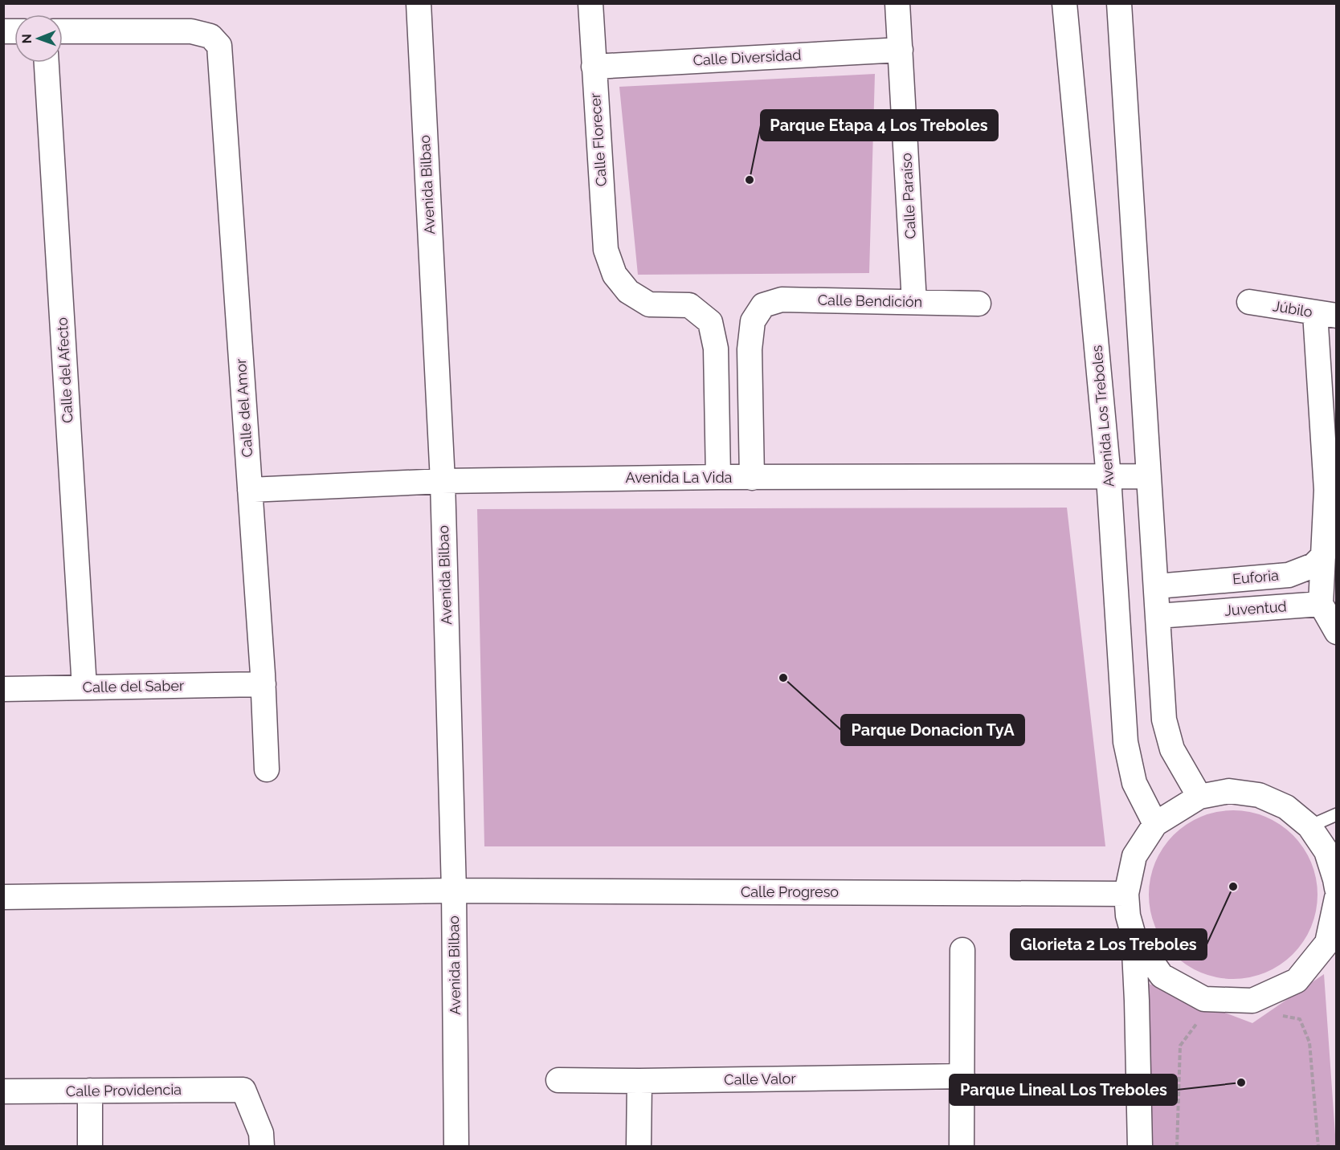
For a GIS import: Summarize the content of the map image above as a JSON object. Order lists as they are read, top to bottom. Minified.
{"streets":{"street":["Calle Diversidad","Calle Florecer","Avenida Bilbao","Calle Paraíso","Calle Bendición","Júbilo","Calle del Afecto","Calle del Amor","Avenida Los Treboles","Avenida La Vida","Euforia","Juventud","Calle del Saber","Calle Progreso","Calle Valor","Calle Providencia"]},"crossings":[["Calle Diversidad","Calle Florecer"],["Calle Diversidad","Calle Paraíso"],["Calle Florecer","Avenida La Vida"],["Avenida Bilbao","Avenida La Vida"],["Avenida Bilbao","Calle Progreso"],["Calle Paraíso","Calle Bendición"],["Calle Bendición","Avenida La Vida"],["Calle del Afecto","Calle del Saber"],["Calle del Amor","Avenida La Vida"],["Calle del Amor","Calle del Saber"],["Avenida Los Treboles","Avenida La Vida"]],"places":["Parque Etapa 4 Los Treboles","Parque Donacion TyA","Glorieta 2 Los Treboles","Parque Lineal Los Treboles"],"north":"left"}
